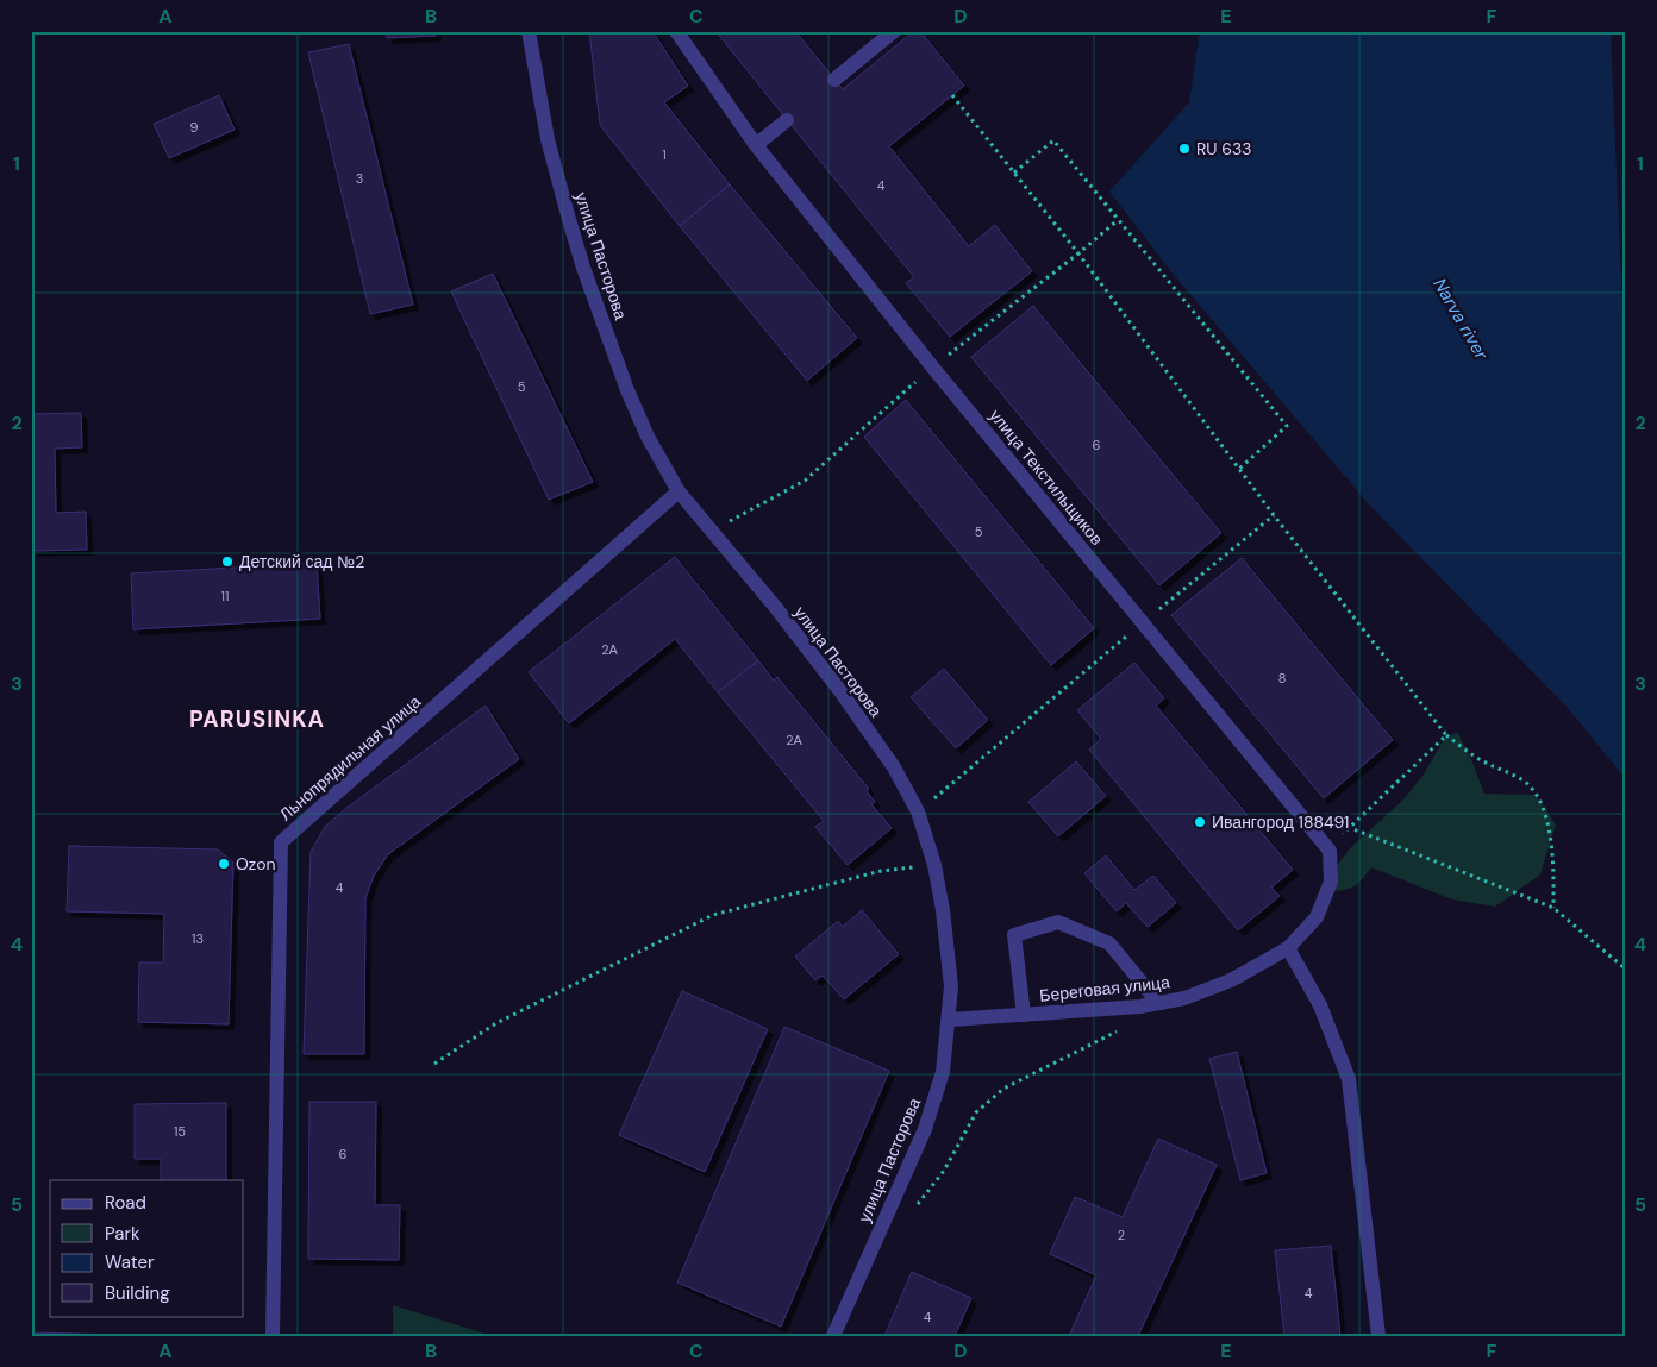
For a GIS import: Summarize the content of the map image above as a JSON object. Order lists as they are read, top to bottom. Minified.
{"streets":{"street":["улица Пасторова","улица Текстильщиков","Льнопрядильная улица","Береговая улица"]},"crossings":[["улица Пасторова","Льнопрядильная улица"],["улица Пасторова","Береговая улица"]],"districts":["PARUSINKA"],"water":["Narva river"],"places":["RU 633","Детский сад №2","Ивангород 188491","Ozon"],"house_numbers":["9","1","3","4","5","6","5","11","2А","8","2А","4","13","15","6","2","4","4"],"legend":["Road","Park","Water","Building"],"grid":{"columns":["A","B","C","D","E","F"],"rows":["1","2","3","4","5"]}}
